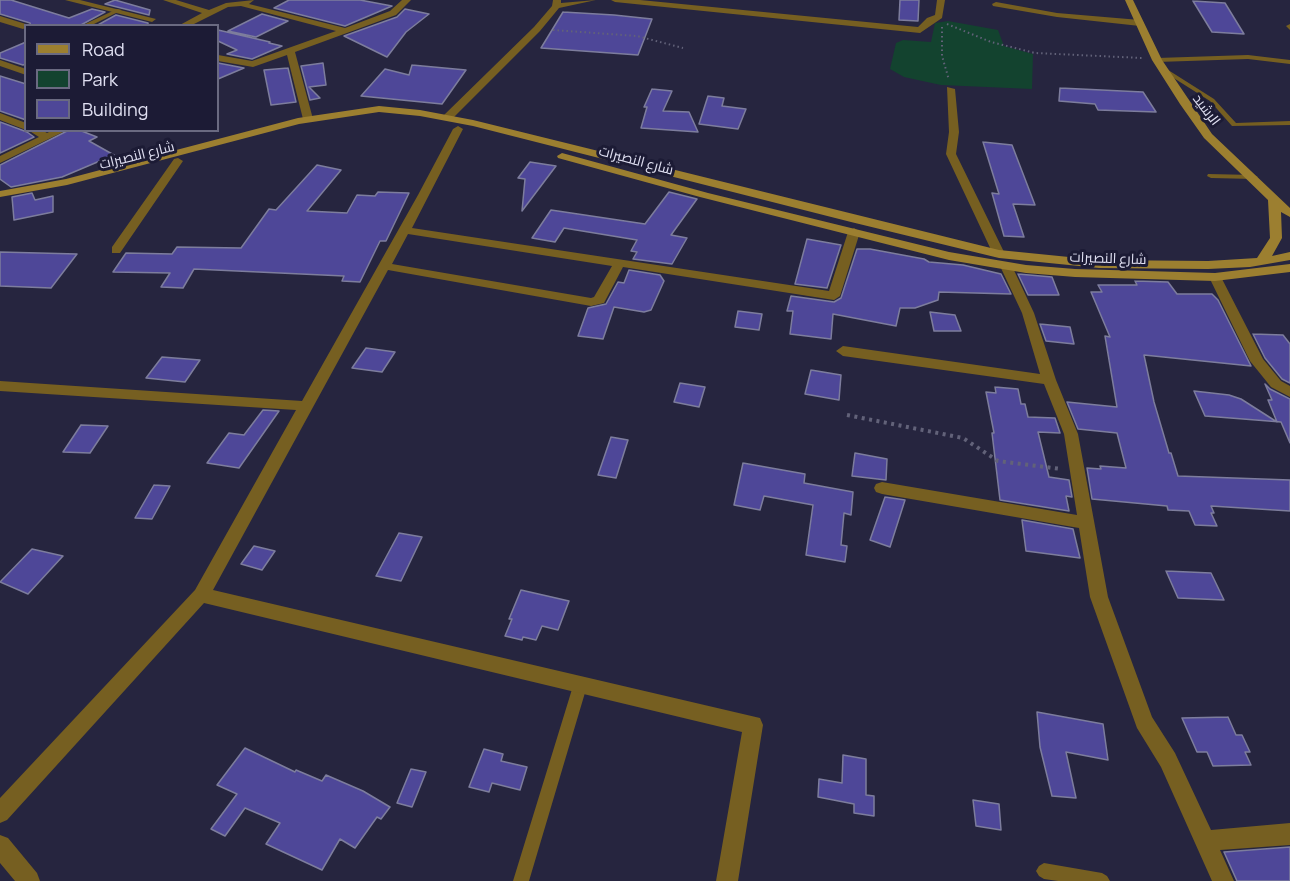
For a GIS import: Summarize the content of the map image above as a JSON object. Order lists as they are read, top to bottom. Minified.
{"streets":{"main road":["الرشيد","شارع النصيرات"]},"legend":["Road","Park","Building"]}
